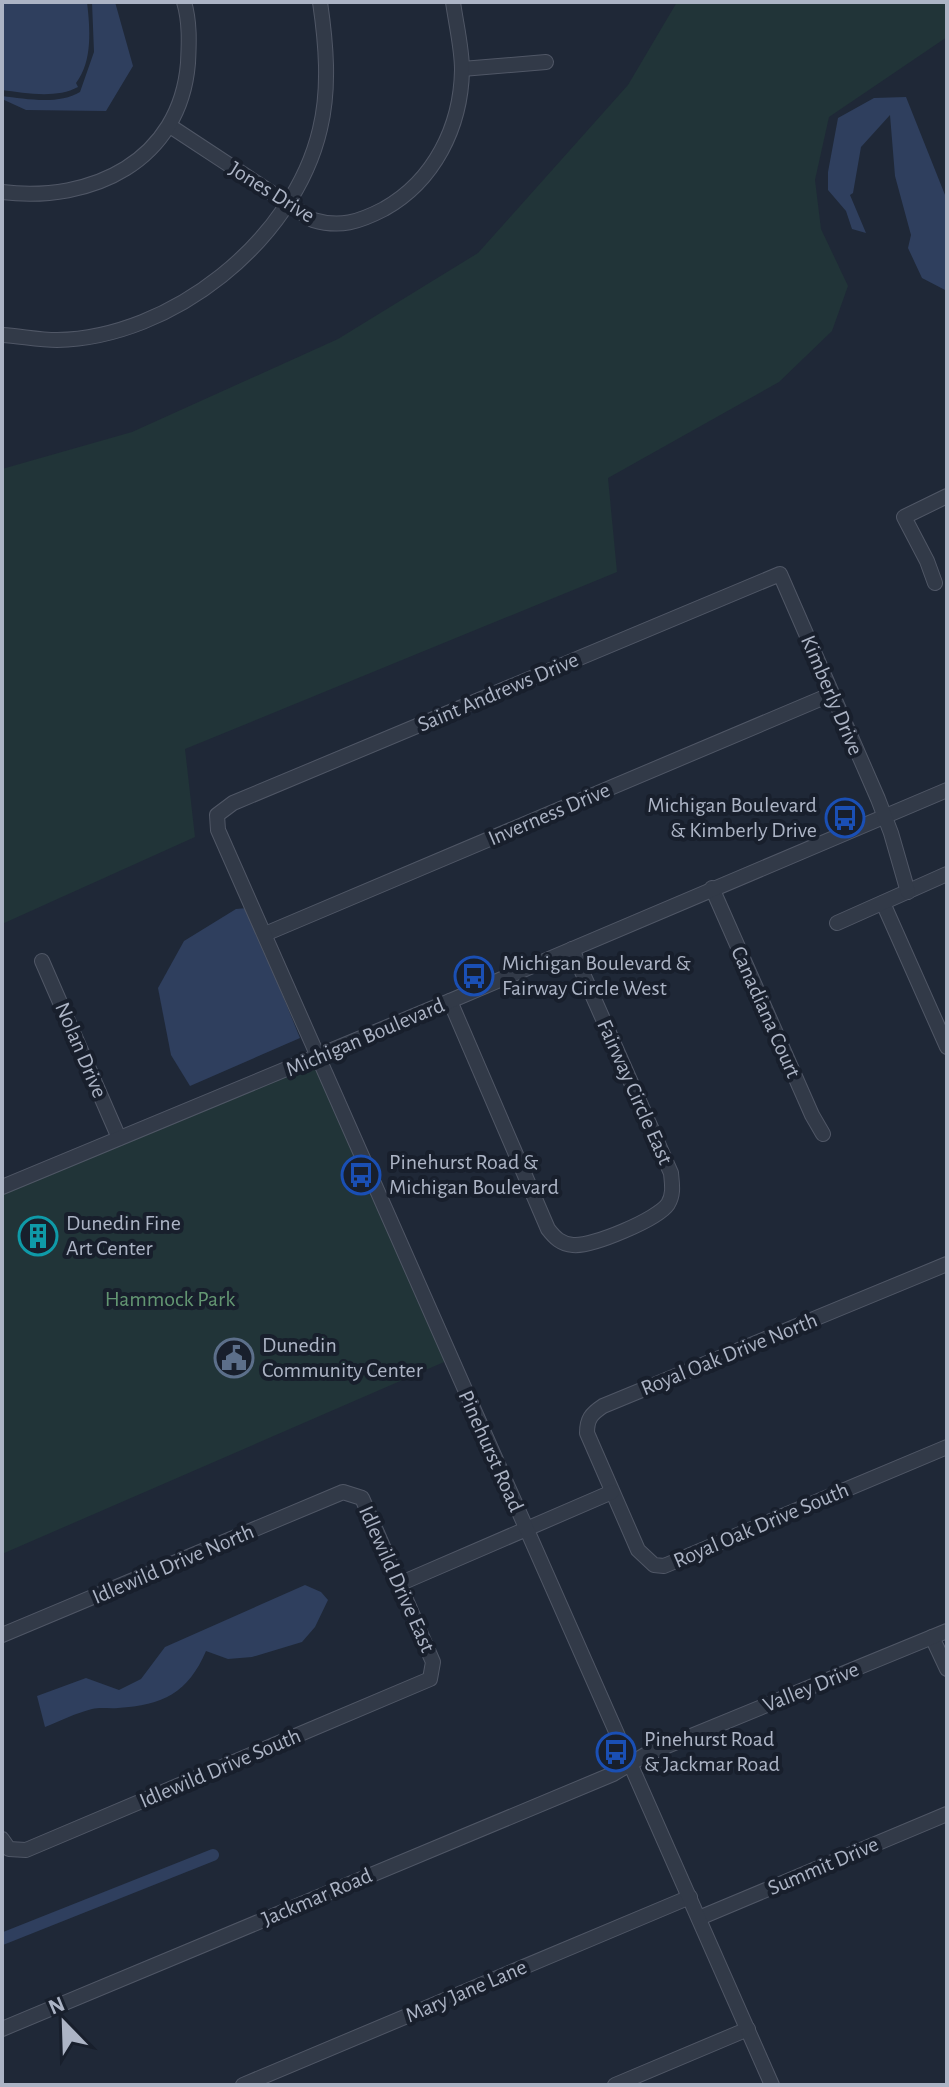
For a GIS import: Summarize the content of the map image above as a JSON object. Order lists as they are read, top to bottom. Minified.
{"streets":{"street":["Jones Drive","Saint Andrews Drive","Kimberly Drive","Inverness Drive","Canadiana Court","Michigan Boulevard","Nolan Drive","Fairway Circle East","Royal Oak Drive North","Pinehurst Road","Royal Oak Drive South","Idlewild Drive North","Idlewild Drive East","Valley Drive","Idlewild Drive South","Summit Drive","Jackmar Road","Mary Jane Lane"]},"crossings":[["Saint Andrews Drive","Kimberly Drive"],["Saint Andrews Drive","Pinehurst Road"],["Kimberly Drive","Inverness Drive"],["Kimberly Drive","Michigan Boulevard"],["Inverness Drive","Pinehurst Road"],["Canadiana Court","Michigan Boulevard"],["Michigan Boulevard","Nolan Drive"],["Michigan Boulevard","Fairway Circle East"],["Michigan Boulevard","Pinehurst Road"],["Royal Oak Drive North","Royal Oak Drive South"],["Pinehurst Road","Valley Drive"],["Pinehurst Road","Summit Drive"],["Pinehurst Road","Jackmar Road"],["Pinehurst Road","Mary Jane Lane"],["Idlewild Drive North","Idlewild Drive East"],["Idlewild Drive East","Idlewild Drive South"],["Valley Drive","Jackmar Road"]],"parks":["Hammock Park"],"places":{"bus stop":["Michigan Boulevard & Kimberly Drive","Michigan Boulevard & Fairway Circle West","Pinehurst Road & Michigan Boulevard","Pinehurst Road & Jackmar Road"],"building":["Dunedin Fine Art Center"],"public building":["Dunedin Community Center"]},"north":"top left"}
